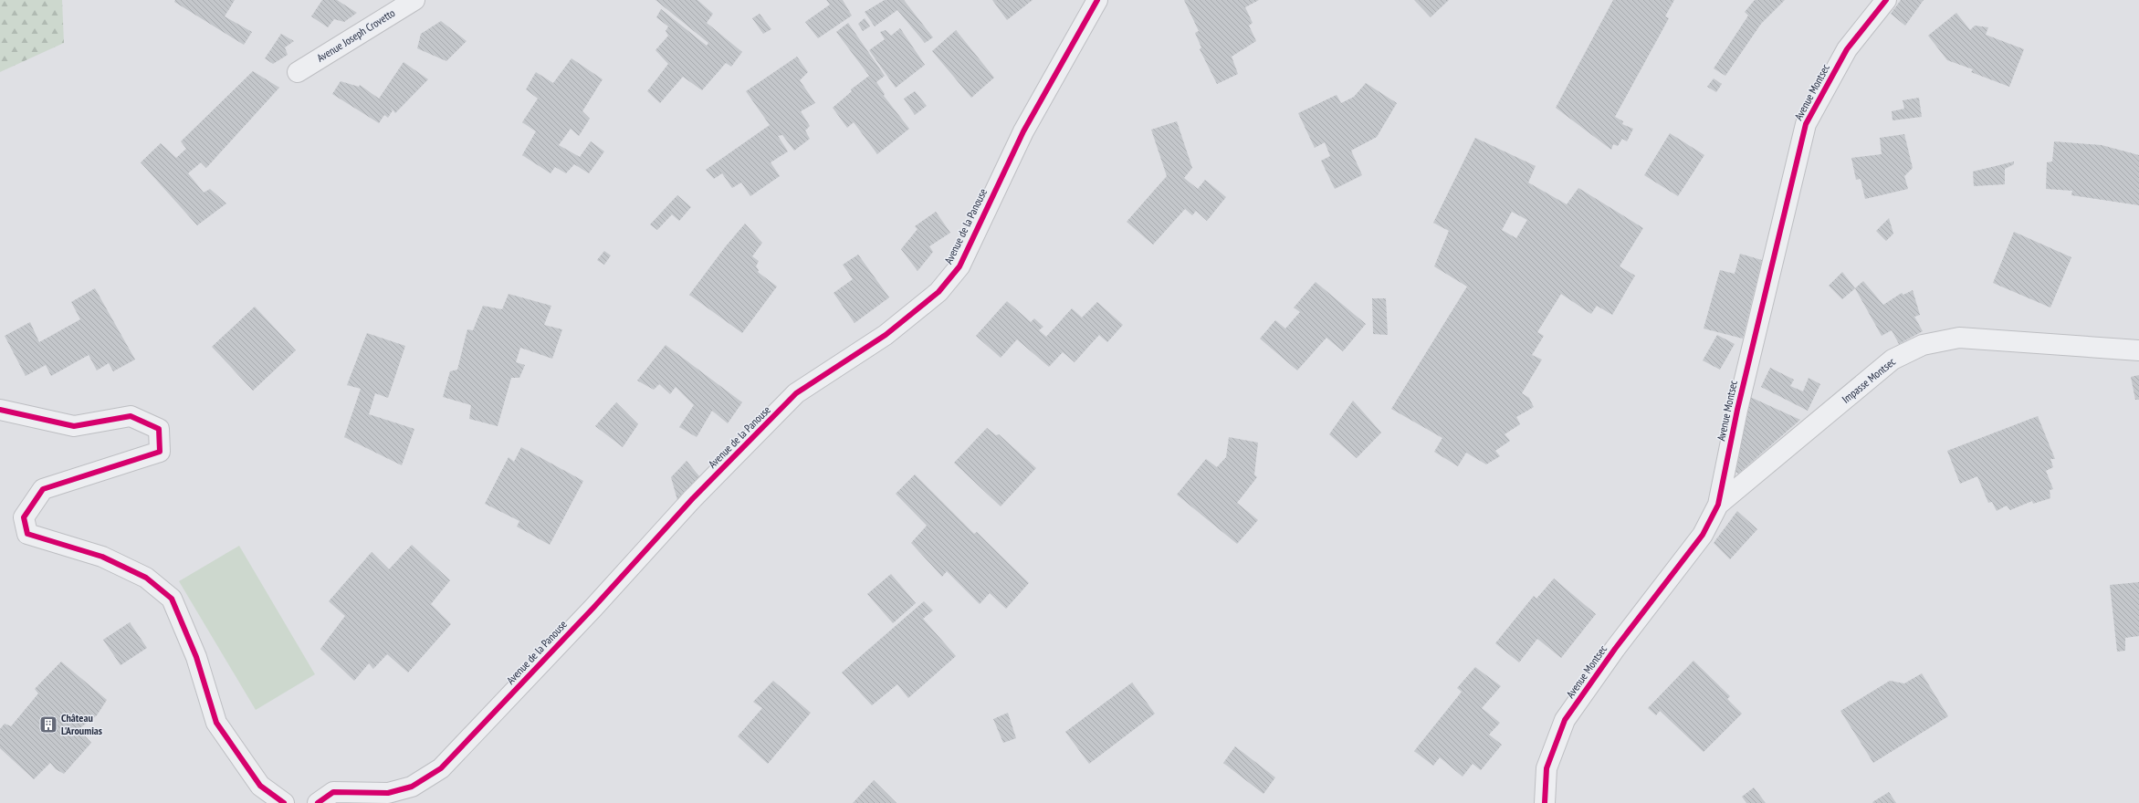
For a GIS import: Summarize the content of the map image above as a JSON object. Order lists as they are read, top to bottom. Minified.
{"streets":{"street":["Avenue Joseph Crovetto","Avenue Montsec","Avenue de la Panouse","Impasse Montsec"]},"crossings":[["Avenue Montsec","Impasse Montsec"]],"places":{"building":["Château L'Aroumias"]}}
